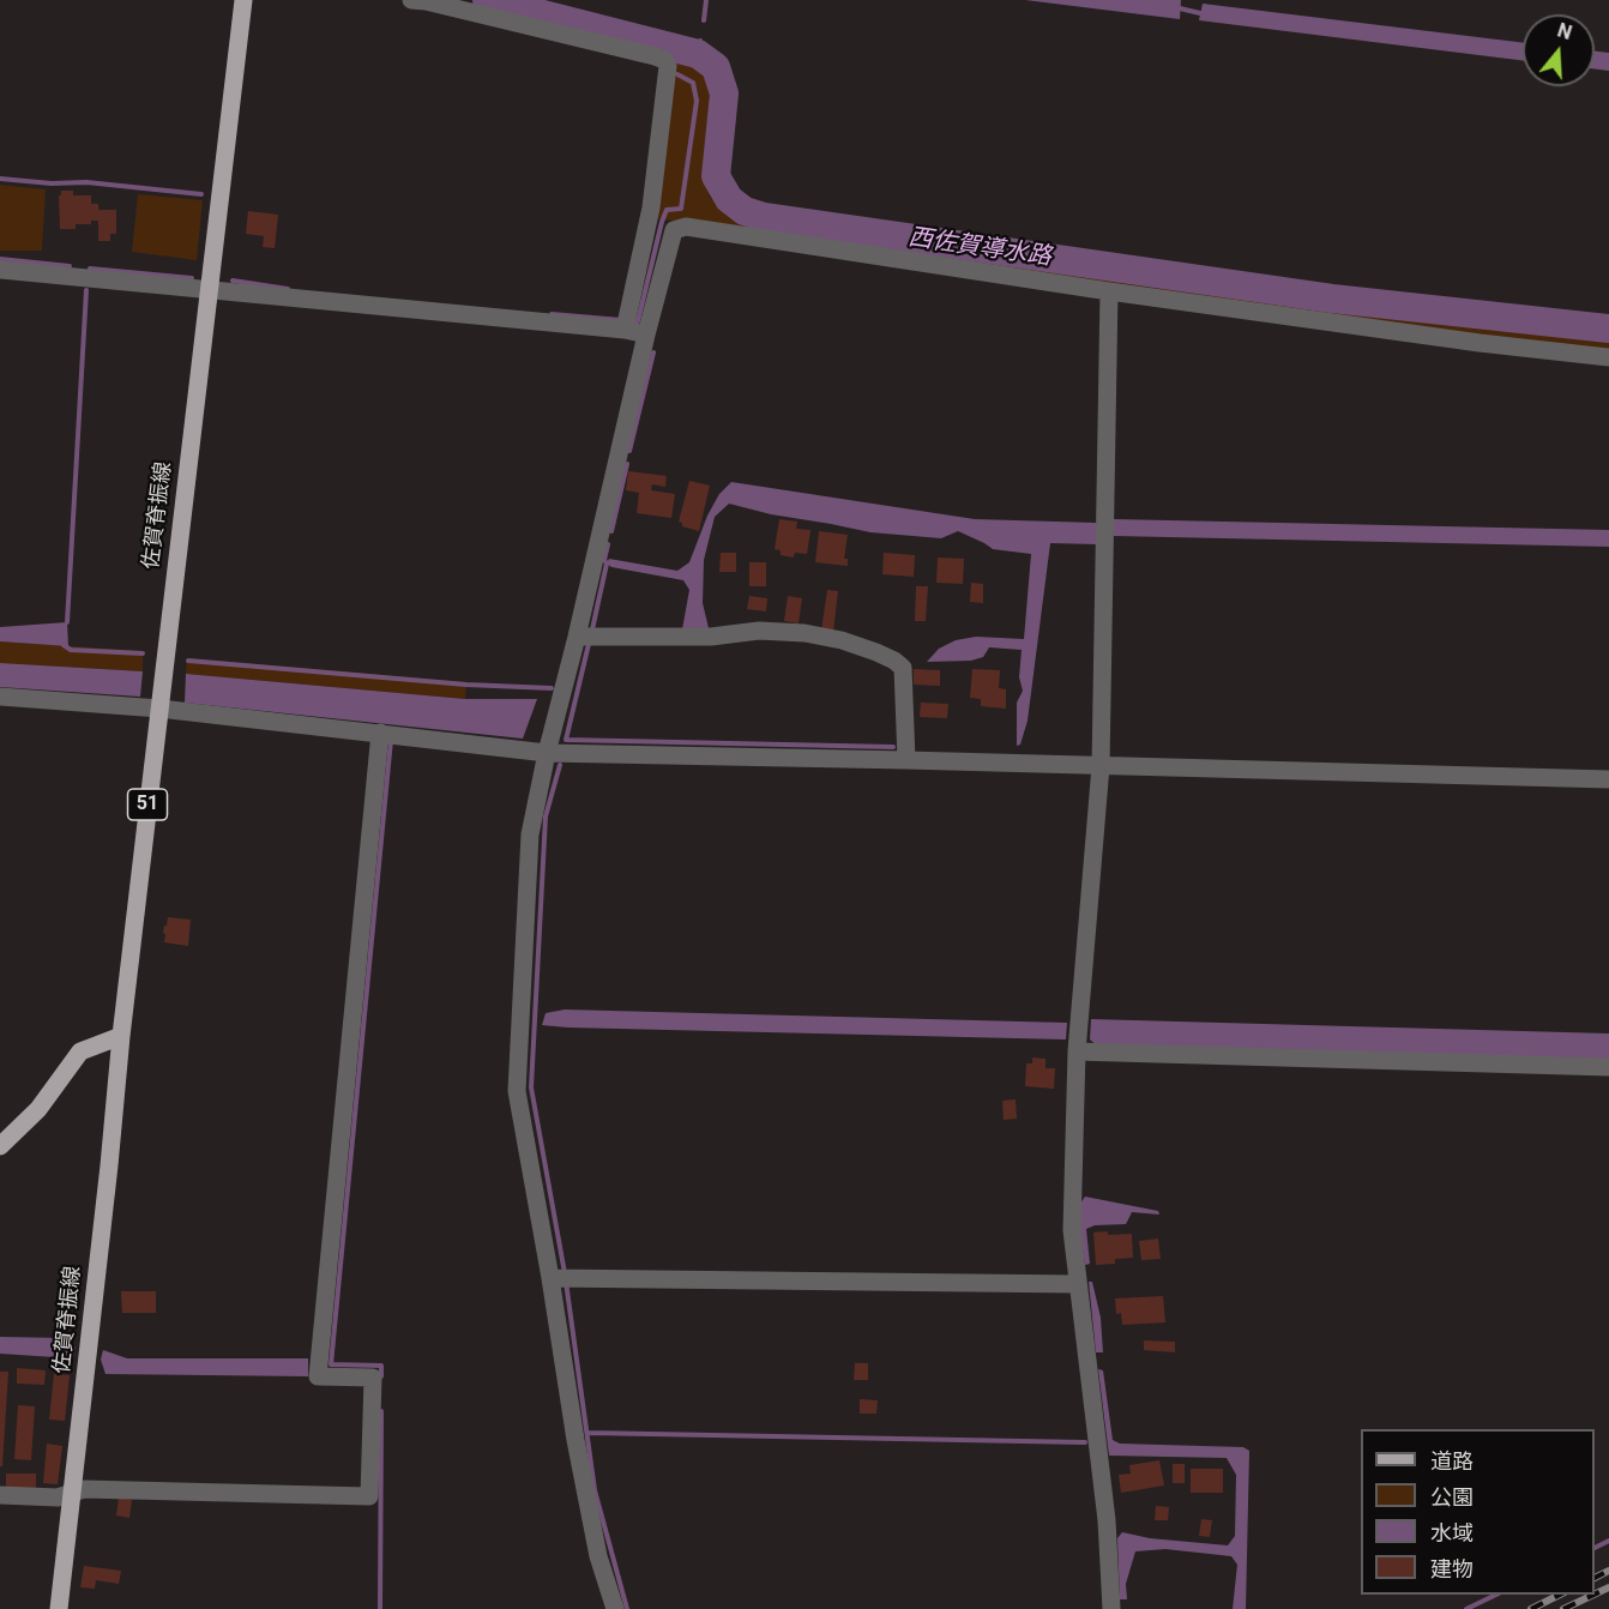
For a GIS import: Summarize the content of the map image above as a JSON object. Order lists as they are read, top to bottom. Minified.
{"streets":{"main road":["佐賀脊振線","51"]},"water":["西佐賀導水路"],"legend":["道路","公園","水域","建物"],"north":"top"}
